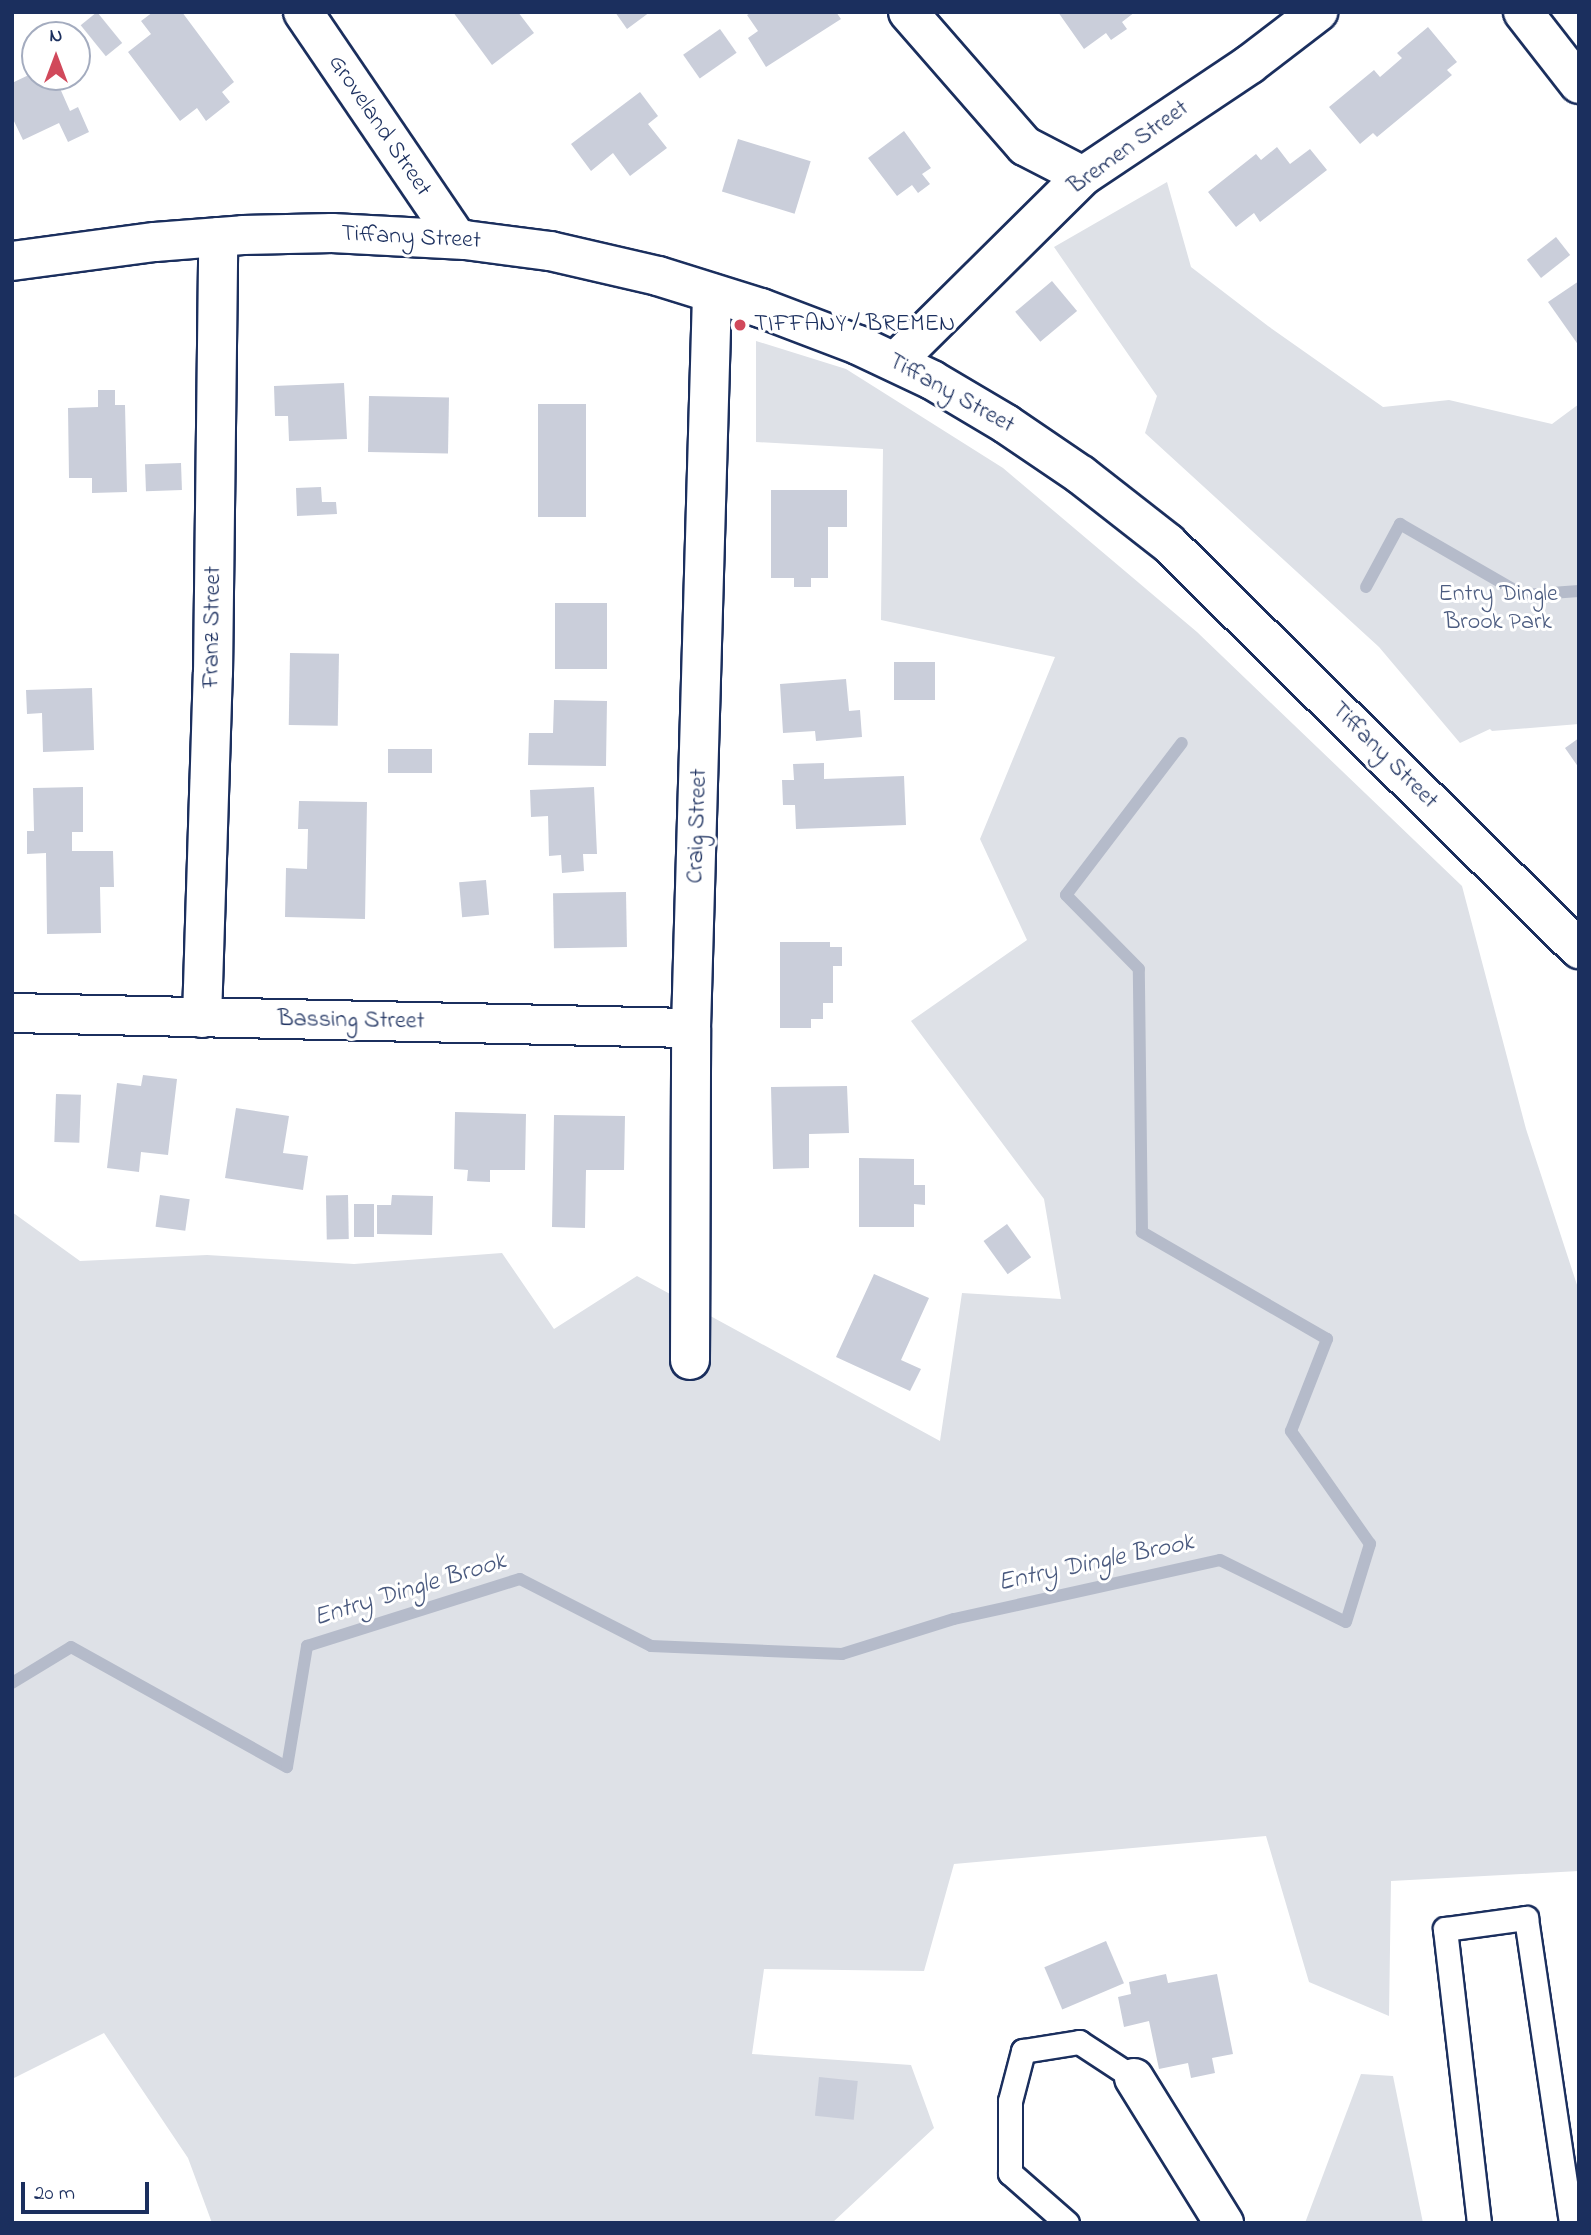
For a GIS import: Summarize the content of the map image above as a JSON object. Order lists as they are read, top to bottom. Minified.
{"streets":{"street":["Groveland Street","Bremen Street","Tiffany Street","Franz Street","Craig Street","Bassing Street"]},"crossings":[["Groveland Street","Tiffany Street"],["Bremen Street","Tiffany Street"],["Tiffany Street","Franz Street"],["Tiffany Street","Craig Street"],["Franz Street","Bassing Street"],["Craig Street","Bassing Street"]],"water":["Entry Dingle Brook"],"parks":["Entry Dingle Brook Park"],"places":["TIFFANY / BREMEN"],"scale_bar":"20 m","north":"top"}
